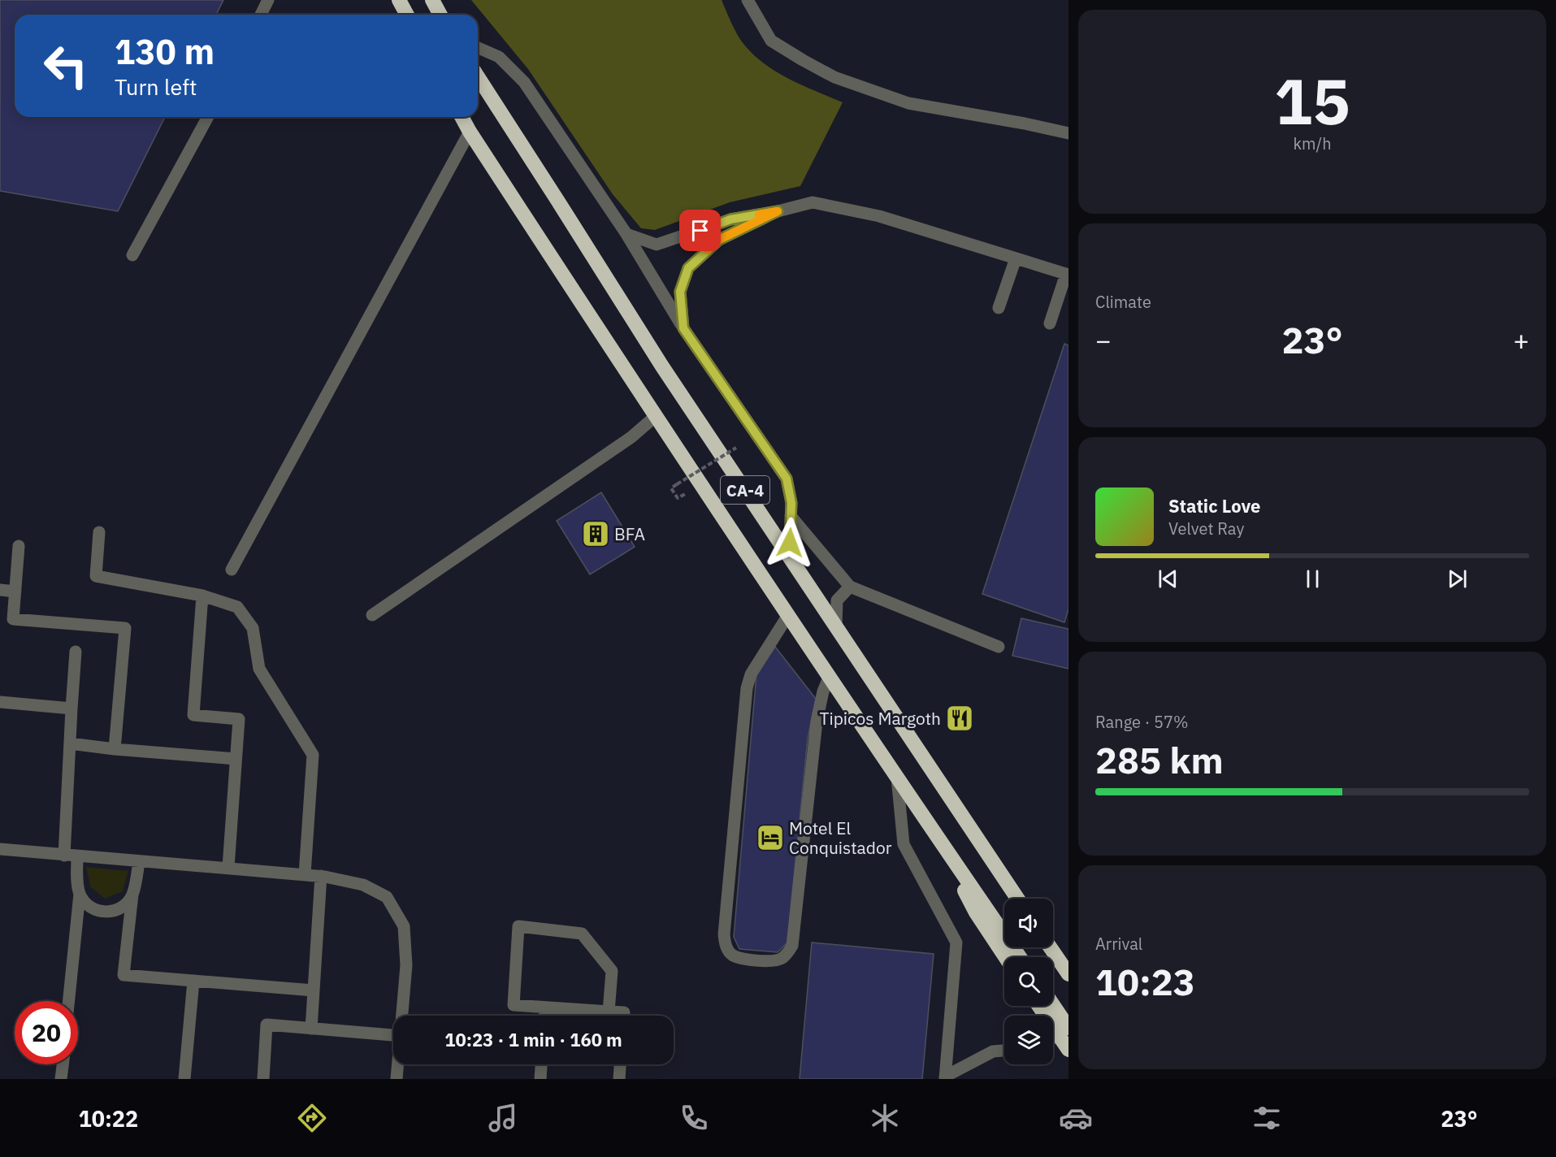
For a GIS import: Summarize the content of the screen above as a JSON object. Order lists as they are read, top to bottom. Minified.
{"streets":{"highway":["CA-4"]},"places":{"building":["BFA"],"restaurant":["Tipicos Margoth"],"hotel":["Motel El Conquistador"]},"page":{"tile":[["15","km/h"],"Climate",["Range · 57%","285 km"],["Arrival","10:23"]],"turn":["130 m","Turn left"],"heat":["−","23°","+"],"song":["Static Love","Velvet Ray"],"limit":"20","trip":"10:23 · 1 min · 160 m","tabs":["10:22","23°"]}}
